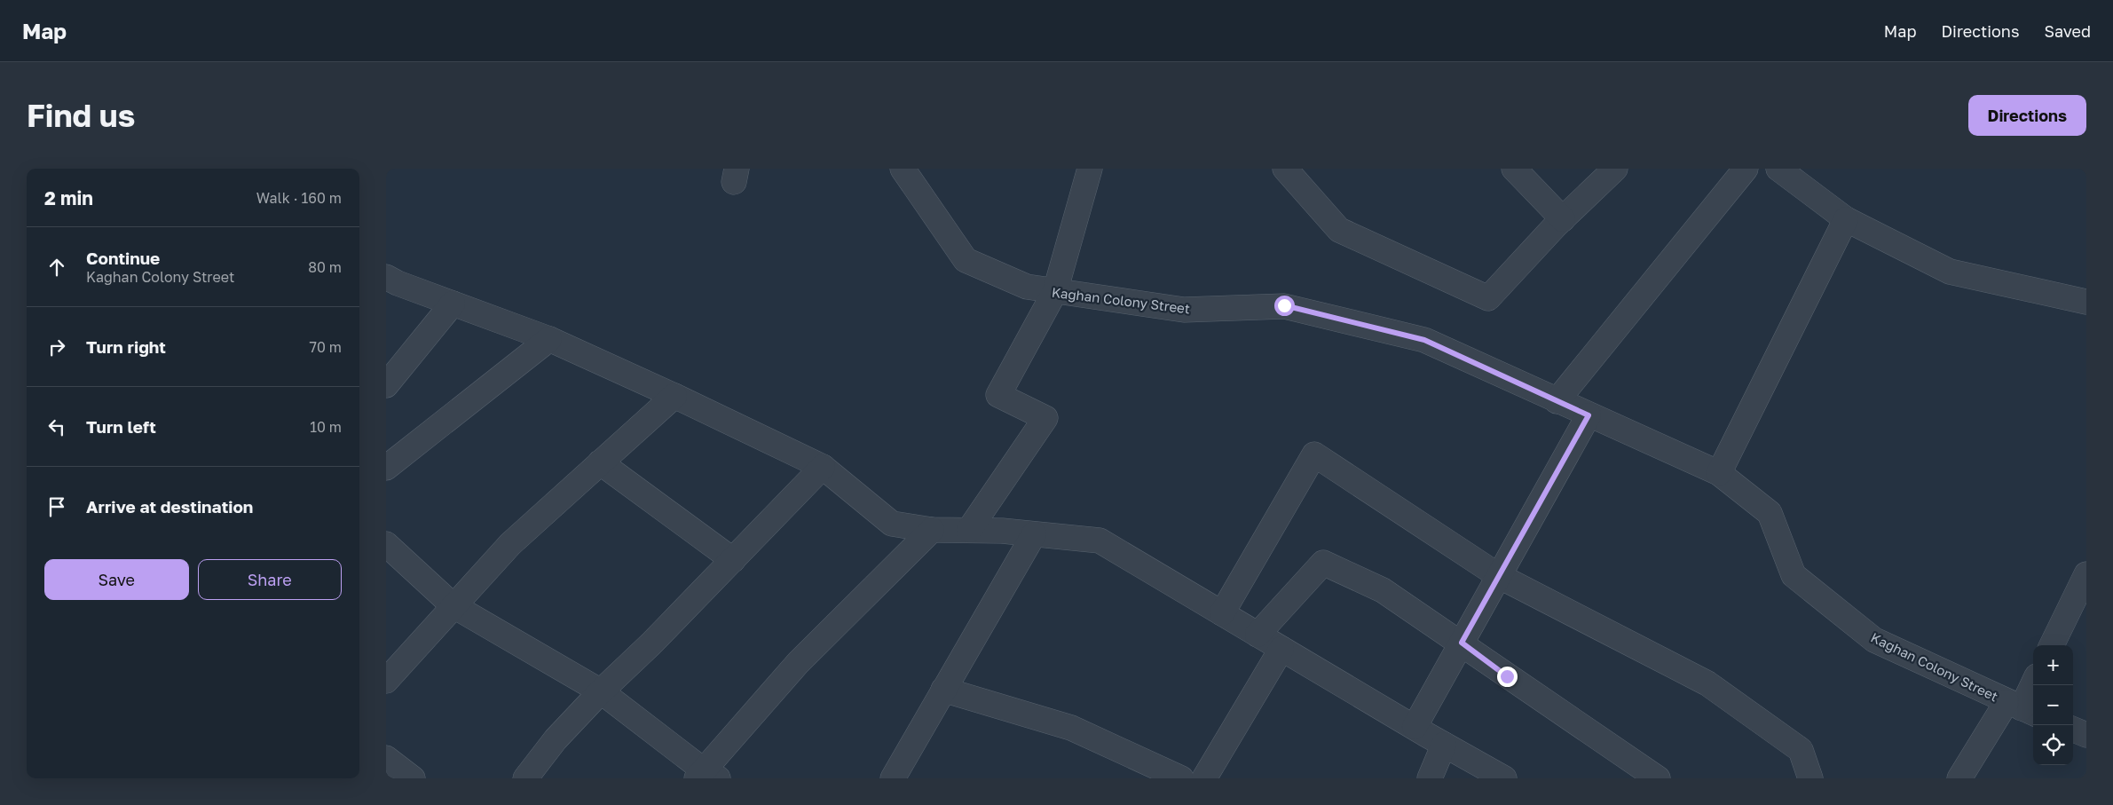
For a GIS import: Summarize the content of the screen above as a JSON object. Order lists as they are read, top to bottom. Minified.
{"streets":{"street":["Kaghan Colony Street"]},"page":{"header":"Map","nav":["Map","Directions","Saved"],"buttons":["Directions",["Save","Share"]],"title":"Find us","heading":["2 min","Walk · 160 m"],"list":[["Continue","Kaghan Colony Street","80 m"],["Turn right","70 m"],["Turn left","10 m"],"Arrive at destination"],"map_buttons":["+","−"]}}
